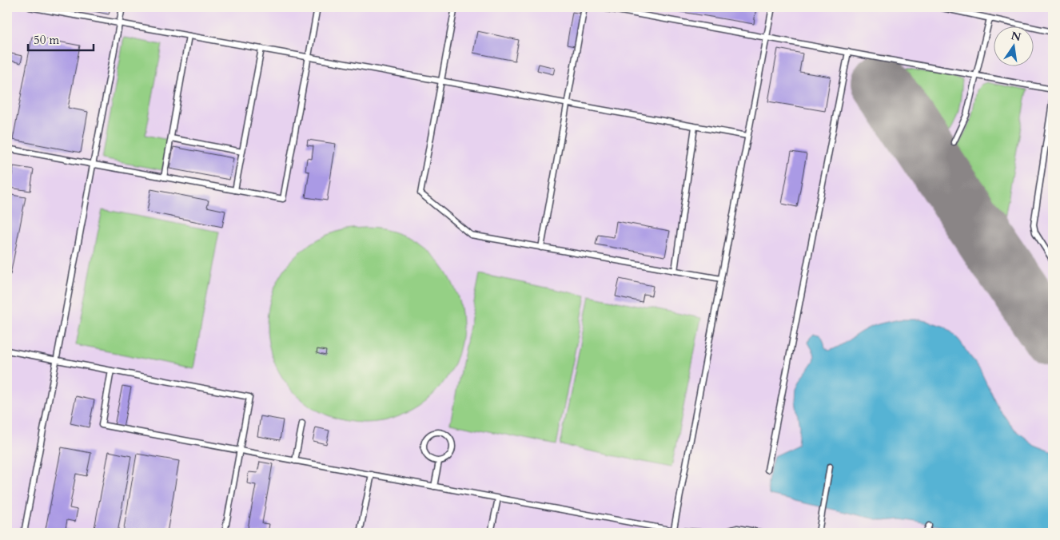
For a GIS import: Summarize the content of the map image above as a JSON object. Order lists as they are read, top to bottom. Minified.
{"scale_bar":"50 m","north":"top"}
